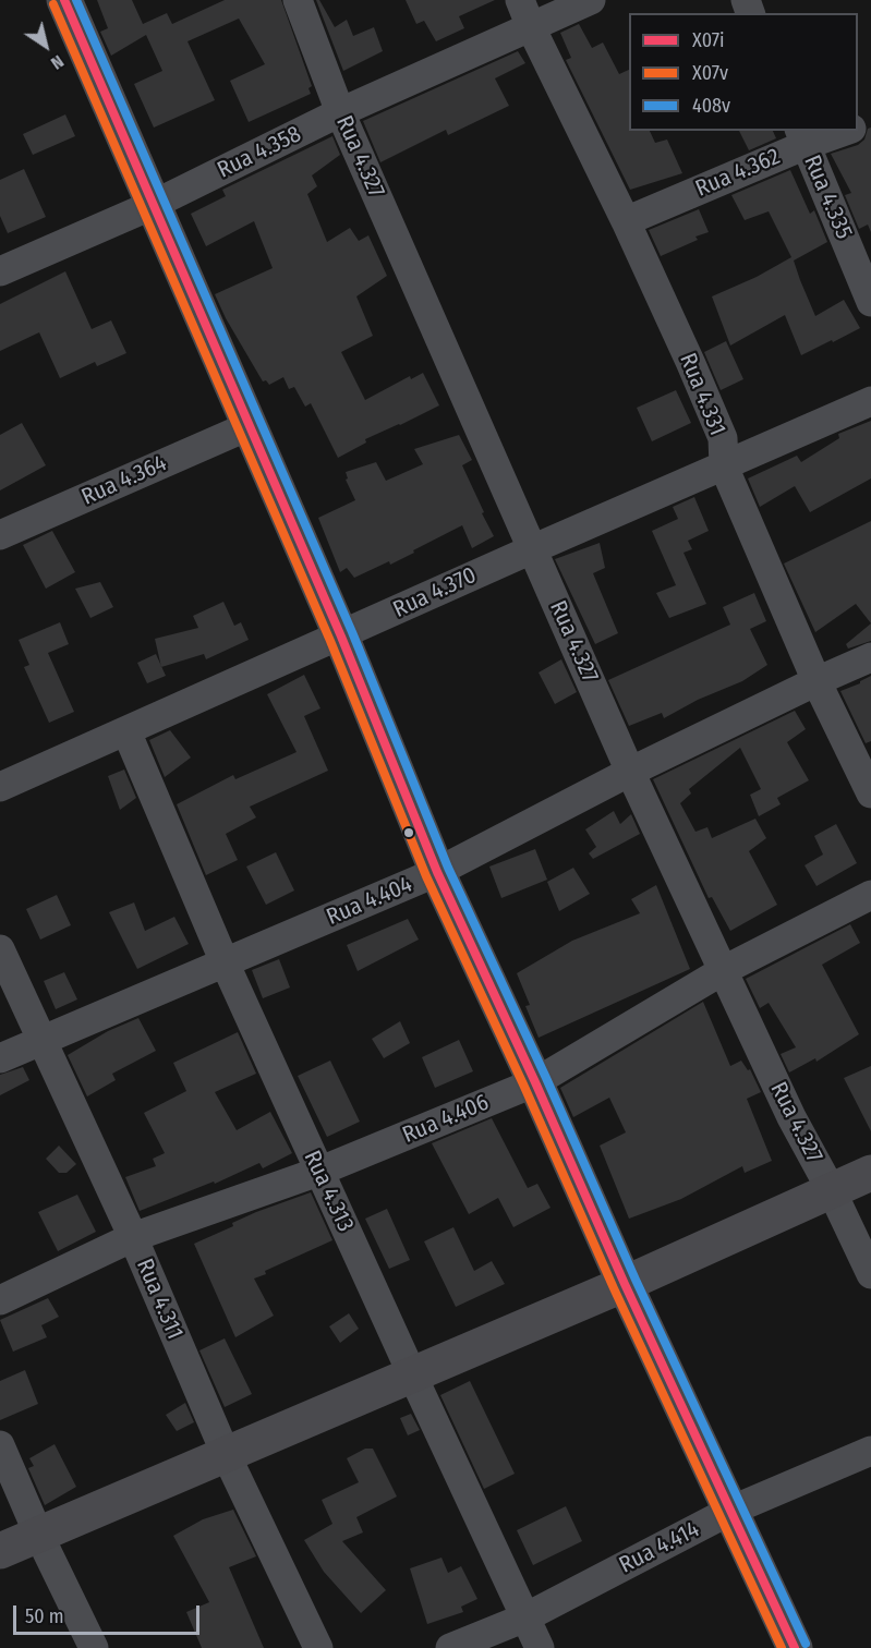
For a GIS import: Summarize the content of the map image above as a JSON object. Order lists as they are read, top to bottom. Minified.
{"streets":{"street":["Rua 4.358","Rua 4.327","Rua 4.362","Rua 4.335","Rua 4.331","Rua 4.364","Rua 4.370","Rua 4.404","Rua 4.406","Rua 4.313","Rua 4.311","Rua 4.414"]},"crossings":[["Rua 4.358","Rua 4.327"],["Rua 4.358","Rua 4.331"],["Rua 4.327","Rua 4.370"],["Rua 4.327","Rua 4.404"],["Rua 4.327","Rua 4.406"],["Rua 4.362","Rua 4.335"],["Rua 4.362","Rua 4.331"],["Rua 4.331","Rua 4.370"],["Rua 4.331","Rua 4.404"],["Rua 4.370","Rua 4.313"],["Rua 4.404","Rua 4.313"],["Rua 4.404","Rua 4.311"],["Rua 4.406","Rua 4.313"],["Rua 4.406","Rua 4.311"],["Rua 4.313","Rua 4.414"]],"lines":["transit line X07i","transit line 408v","transit line X07v"],"legend":["X07i","X07v","408v"],"scale_bar":"50 m","north":"bottom right"}
